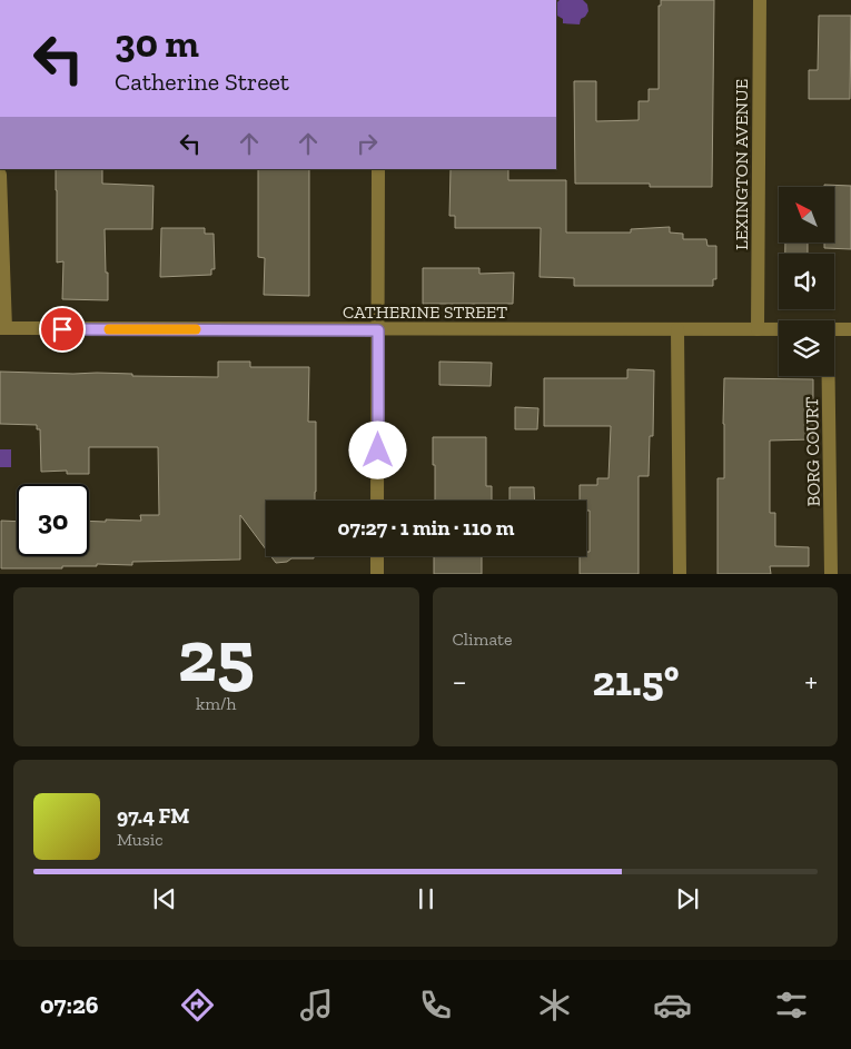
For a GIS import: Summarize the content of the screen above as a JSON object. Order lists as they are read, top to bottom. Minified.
{"streets":{"street":["LEXINGTON AVENUE","CATHERINE STREET","BORG COURT"]},"crossings":[["LEXINGTON AVENUE","CATHERINE STREET"]],"north":"top left","page":{"turn":["30 m","Catherine Street"],"limit":"30","trip":"07:27 · 1 min · 110 m","tile":[["25","km/h"],"Climate"],"heat":["−","21.5°","+"],"song":["97.4 FM","Music"],"tabs":"07:26"}}
